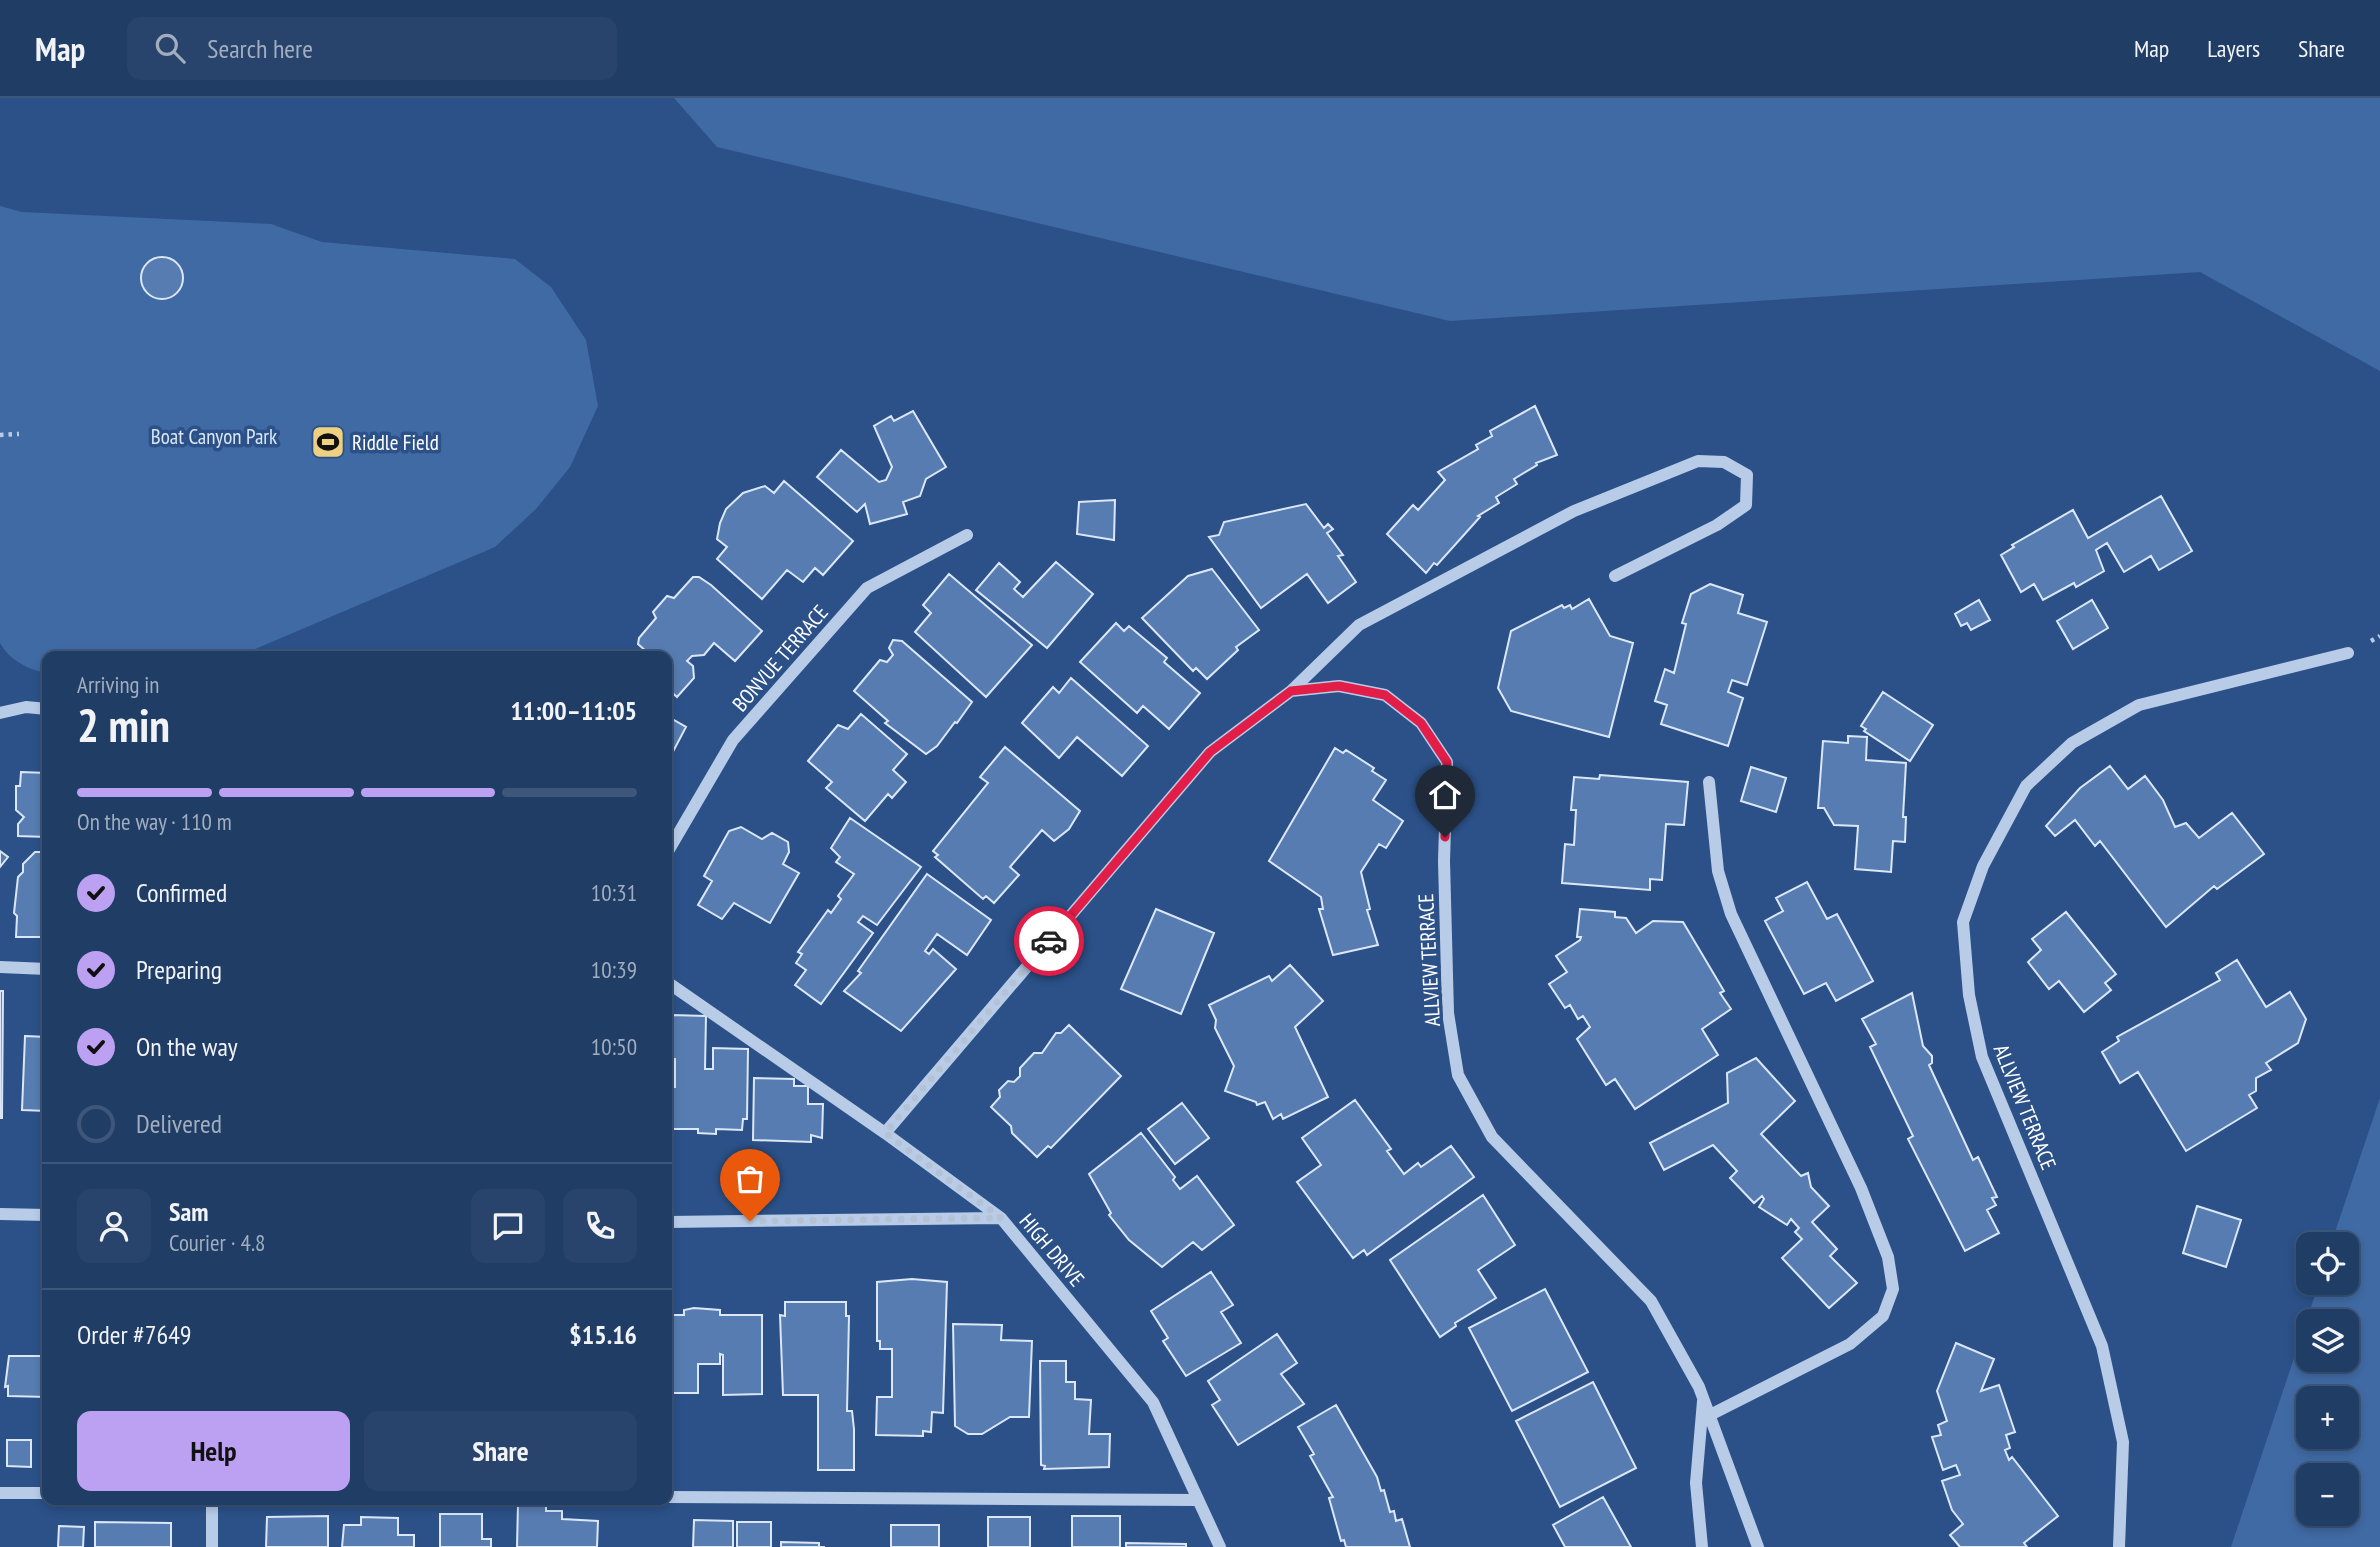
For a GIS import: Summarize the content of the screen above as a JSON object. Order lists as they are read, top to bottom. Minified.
{"streets":{"street":["BONVUE TERRACE","ALLVIEW TERRACE","HIGH DRIVE"]},"parks":["Boat Canyon Park"],"places":{"sports":["Riddle Field"]},"page":{"header":"Map","search":"Search here","nav":["Map","Layers","Share"],"heading":["2 min","Arriving in","11:00–11:05"],"panel":["Sam","Courier · 4.8","Order #7649","$15.16"],"bar":"On the way · 110 m","list":[["Confirmed","10:31"],["Preparing","10:39"],["On the way","10:50"],"Delivered"],"map_buttons":["+","−"],"buttons":["Help","Share"]}}
